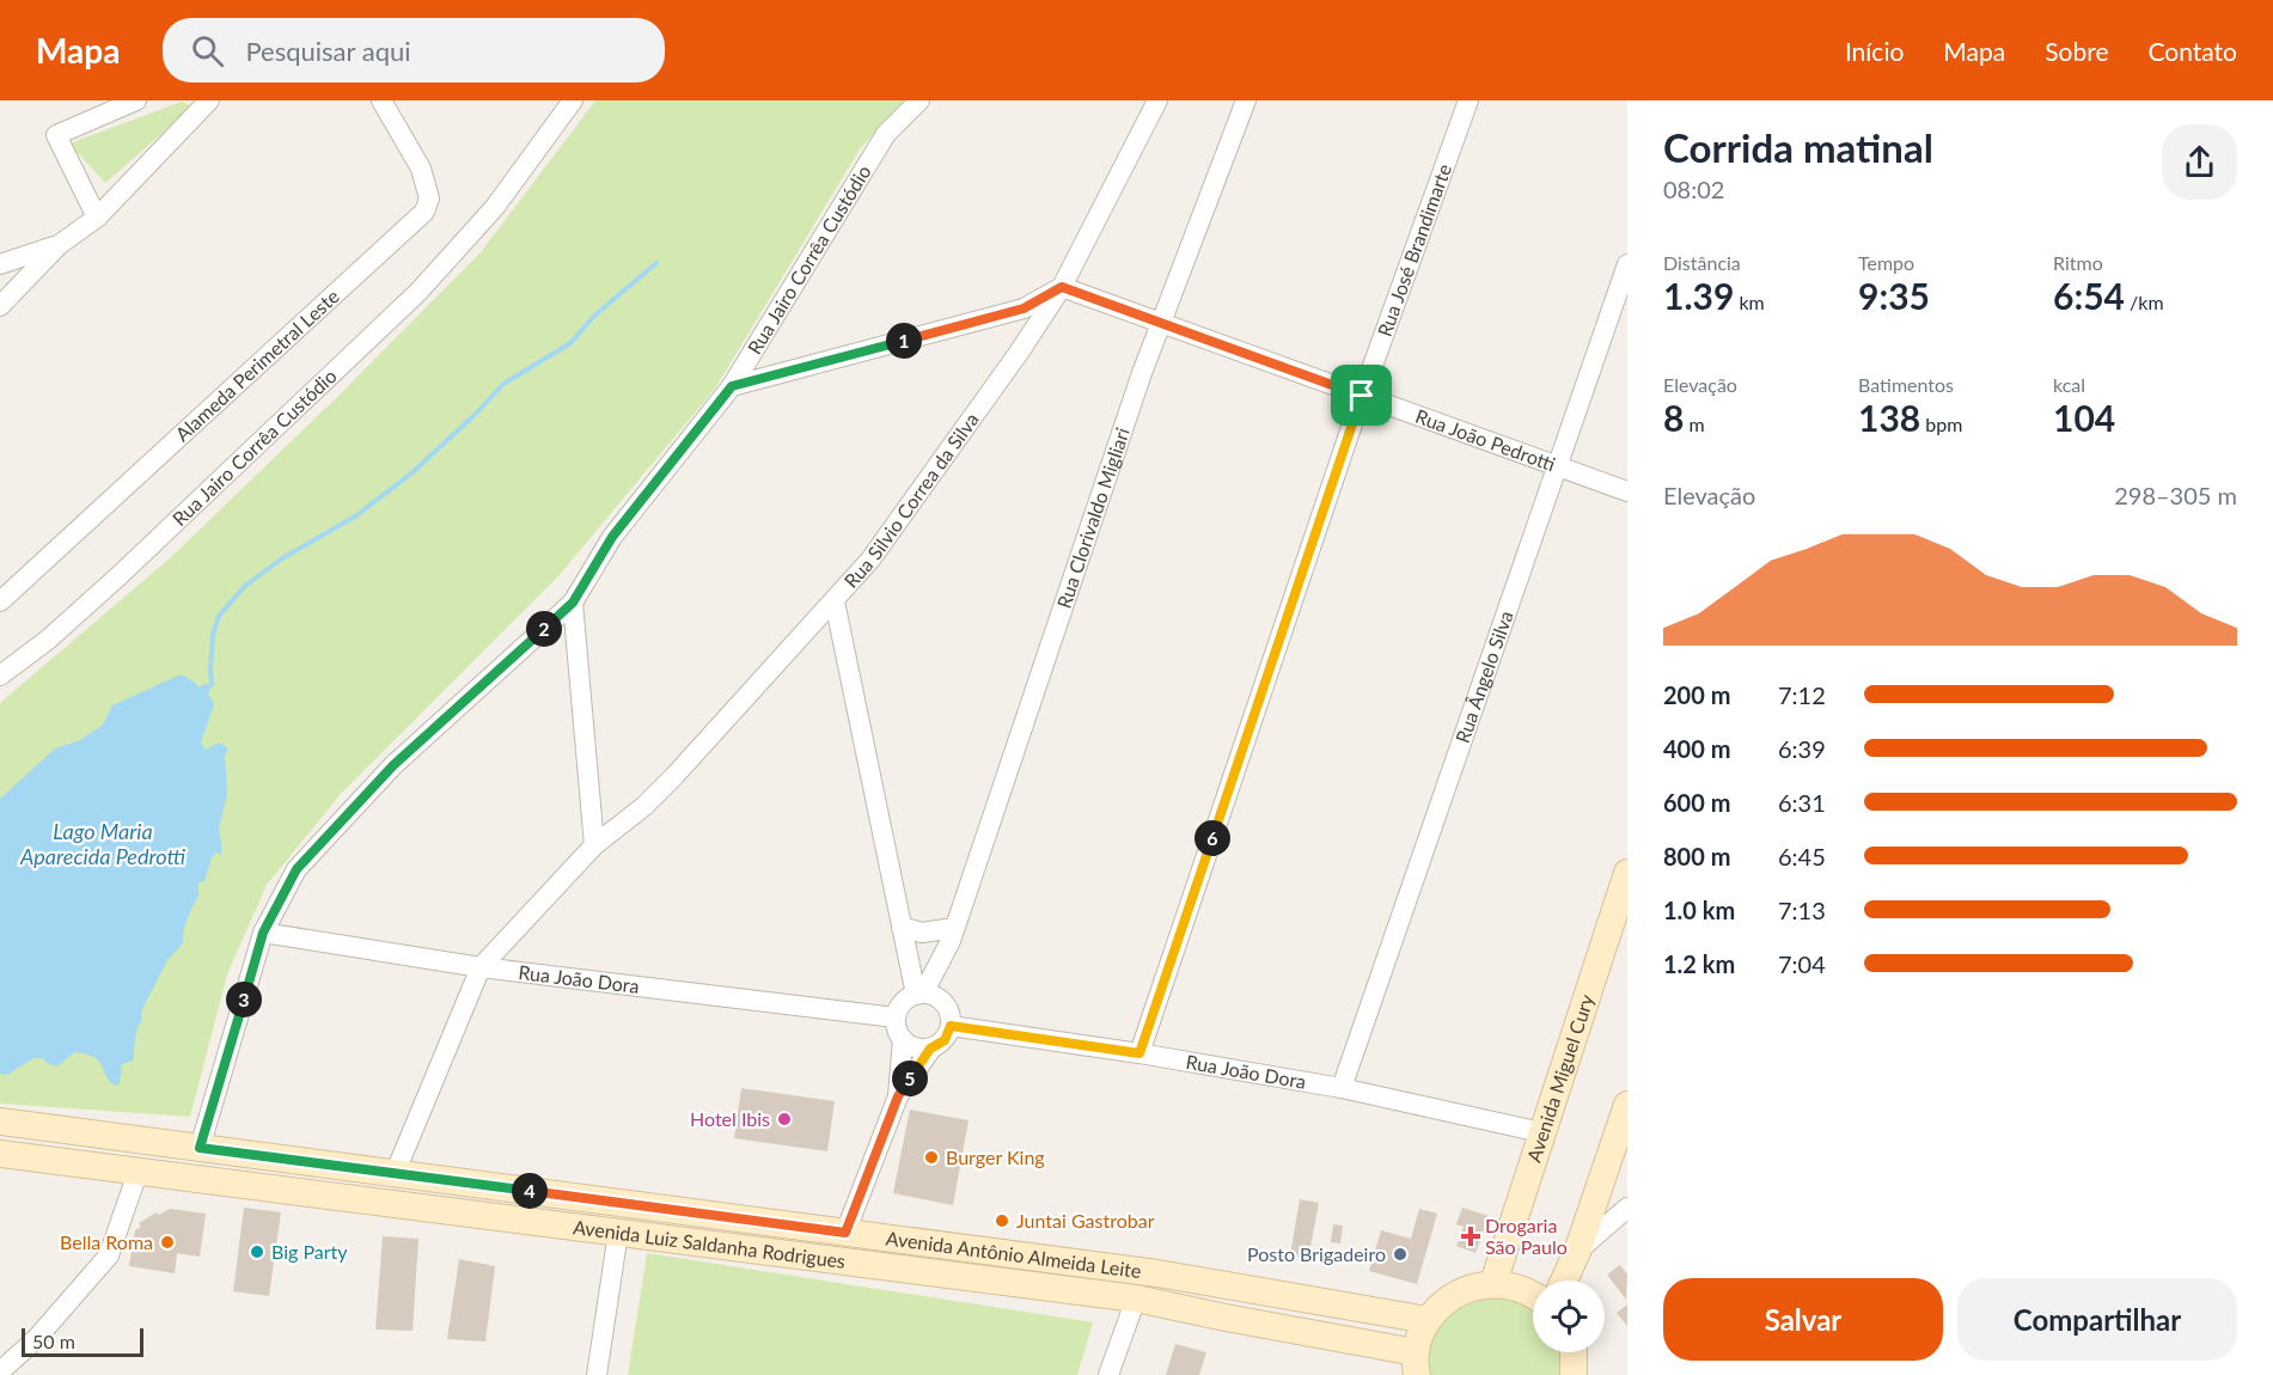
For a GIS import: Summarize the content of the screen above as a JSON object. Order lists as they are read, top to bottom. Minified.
{"streets":{"main road":["Avenida Miguel Cury","Avenida Luiz Saldanha Rodrigues","Avenida Antônio Almeida Leite"],"street":["Rua José Brandimarte","Rua Jairo Corrêa Custódio","Alameda Perimetral Leste","Rua João Pedrotti","Rua Silvio Correa da Silva","Rua Clorivaldo Migliari","Rua Ângelo Silva","Rua João Dora"]},"crossings":[["Rua José Brandimarte","Rua João Pedrotti"],["Rua José Brandimarte","Rua João Dora"],["Rua Jairo Corrêa Custódio","Rua João Dora"],["Rua Jairo Corrêa Custódio","Avenida Antônio Almeida Leite"],["Rua João Pedrotti","Rua Silvio Correa da Silva"],["Rua João Pedrotti","Rua Clorivaldo Migliari"],["Rua João Pedrotti","Rua Ângelo Silva"],["Rua Silvio Correa da Silva","Rua João Dora"],["Rua Silvio Correa da Silva","Avenida Antônio Almeida Leite"],["Rua Clorivaldo Migliari","Rua João Dora"],["Rua Ângelo Silva","Rua João Dora"],["Rua João Dora","Avenida Miguel Cury"]],"water":["Lago Maria Aparecida Pedrotti"],"places":{"other":["Hotel Ibis","Burger King","Juntai Gastrobar","Bella Roma","Big Party","Posto Brigadeiro"],"health":["Drogaria São Paulo"]},"scale_bar":"50 m","page":{"header":"Mapa","search":"Pesquisar aqui","nav":["Início","Mapa","Sobre","Contato"],"heading":["Corrida matinal","08:02"],"stats":[["Distância","1.39 km"],["Tempo","9:35"],["Ritmo","6:54 /km"],["Elevação","8 m"],["Batimentos","138 bpm"],["kcal","104"]],"pins":["1","2","6","3","5","4"],"chart":["Elevação","298–305 m"],"list":[{"name":"200 m","note":"7:12"},{"name":"400 m","note":"6:39"},{"name":"600 m","note":"6:31"},{"name":"800 m","note":"6:45"},{"name":"1.0 km","note":"7:13"},{"name":"1.2 km","note":"7:04"}],"buttons":["Salvar","Compartilhar"],"scale":"50 m"}}
